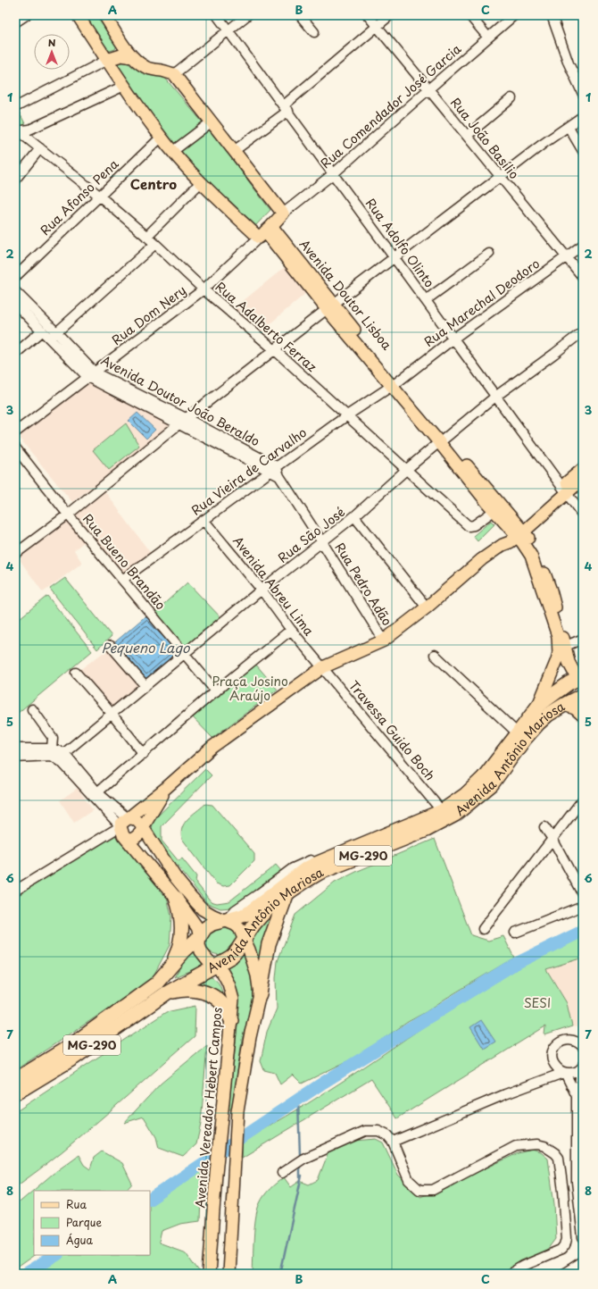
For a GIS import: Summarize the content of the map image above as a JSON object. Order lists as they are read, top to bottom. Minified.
{"streets":{"highway":["Avenida Antônio Mariosa","MG-290"],"main road":["Avenida Doutor Lisboa","Avenida Vereador Hebert Campos"],"street":["Rua Comendador José Garcia","Rua João Basílio","Rua Afonso Pena","Rua Adolfo Olinto","Rua Marechal Deodoro","Rua Dom Nery","Rua Adalberto Ferraz","Avenida Doutor João Beraldo","Rua Vieira de Carvalho","Rua São José","Rua Bueno Brandão","Rua Pedro Adão","Avenida Abreu Lima","Travessa Guido Boch"]},"crossings":[["Rua Comendador José Garcia","Rua João Basílio"],["Rua Comendador José Garcia","Rua Adolfo Olinto"],["Rua João Basílio","Rua Marechal Deodoro"],["Rua Afonso Pena","Avenida Doutor Lisboa"],["Rua Afonso Pena","Rua Adalberto Ferraz"],["Rua Adolfo Olinto","Rua Marechal Deodoro"],["Rua Adolfo Olinto","Rua São José"],["Avenida Doutor Lisboa","Rua Marechal Deodoro"],["Avenida Doutor Lisboa","Rua Dom Nery"],["Avenida Doutor Lisboa","Rua Adalberto Ferraz"],["Avenida Doutor Lisboa","Rua Vieira de Carvalho"],["Avenida Doutor Lisboa","Rua São José"],["Avenida Doutor Lisboa","Avenida Antônio Mariosa"],["Rua Marechal Deodoro","Rua Vieira de Carvalho"],["Rua Dom Nery","Rua Adalberto Ferraz"],["Rua Dom Nery","Avenida Doutor João Beraldo"],["Rua Adalberto Ferraz","Rua Vieira de Carvalho"],["Rua Adalberto Ferraz","Rua São José"],["Avenida Doutor João Beraldo","Rua Vieira de Carvalho"],["Avenida Doutor João Beraldo","Rua Pedro Adão"],["Rua Vieira de Carvalho","Rua Bueno Brandão"],["Rua Vieira de Carvalho","Rua Pedro Adão"],["Rua Vieira de Carvalho","Avenida Abreu Lima"],["Rua São José","Rua Bueno Brandão"],["Rua São José","Rua Pedro Adão"],["Rua São José","Avenida Abreu Lima"],["Avenida Abreu Lima","Travessa Guido Boch"],["Travessa Guido Boch","Avenida Antônio Mariosa"],["Avenida Antônio Mariosa","MG-290"],["Avenida Antônio Mariosa","Avenida Vereador Hebert Campos"],["MG-290","Avenida Vereador Hebert Campos"]],"districts":["Centro"],"water":["Pequeno Lago"],"parks":["Praça Josino Araújo","SESI"],"legend":["Rua","Parque","Água"],"north":"top","grid":{"columns":["A","B","C"],"rows":["1","2","3","4","5","6","7","8"]}}
